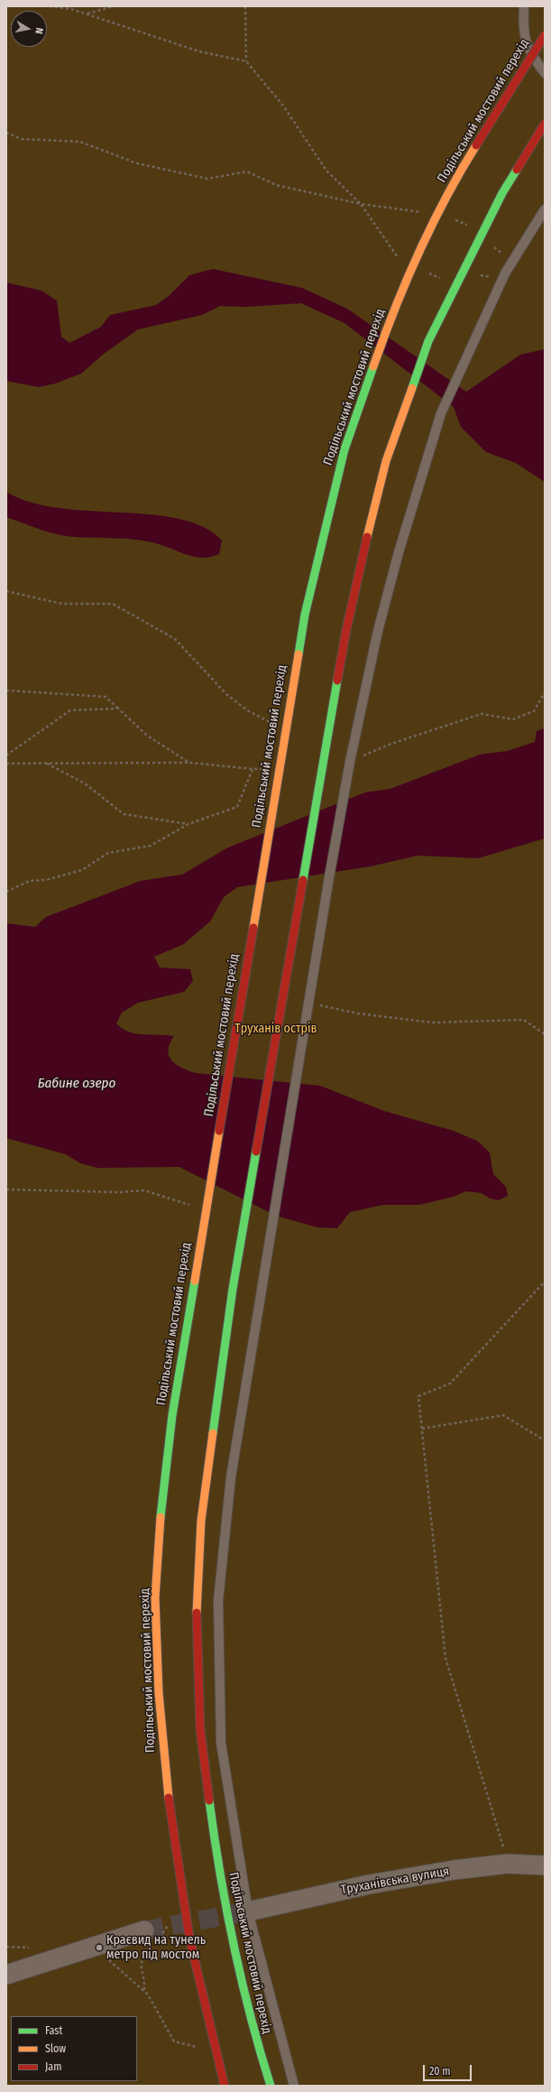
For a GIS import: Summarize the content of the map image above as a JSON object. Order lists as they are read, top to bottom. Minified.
{"streets":{"main road":["Подільський мостовий перехід"],"street":["Труханівська вулиця"]},"water":["Бабине озеро"],"parks":["Труханів острів"],"places":["Краєвид на тунель метро під мостом"],"legend":["Fast","Slow","Jam"],"scale_bar":"20 m","north":"right"}
